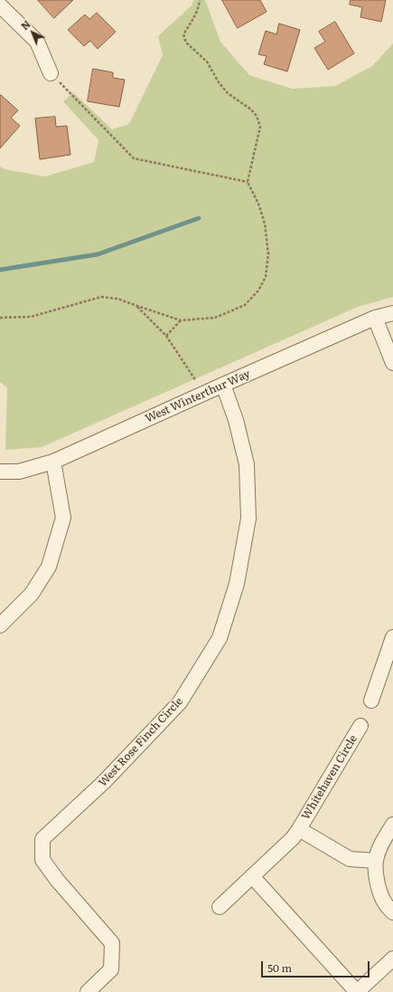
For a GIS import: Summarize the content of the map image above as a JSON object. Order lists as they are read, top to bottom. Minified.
{"streets":{"street":["West Winterthur Way","West Rose Finch Circle","Whitehaven Circle"]},"crossings":[["West Winterthur Way","West Rose Finch Circle"]],"scale_bar":"50 m","north":"top left"}
